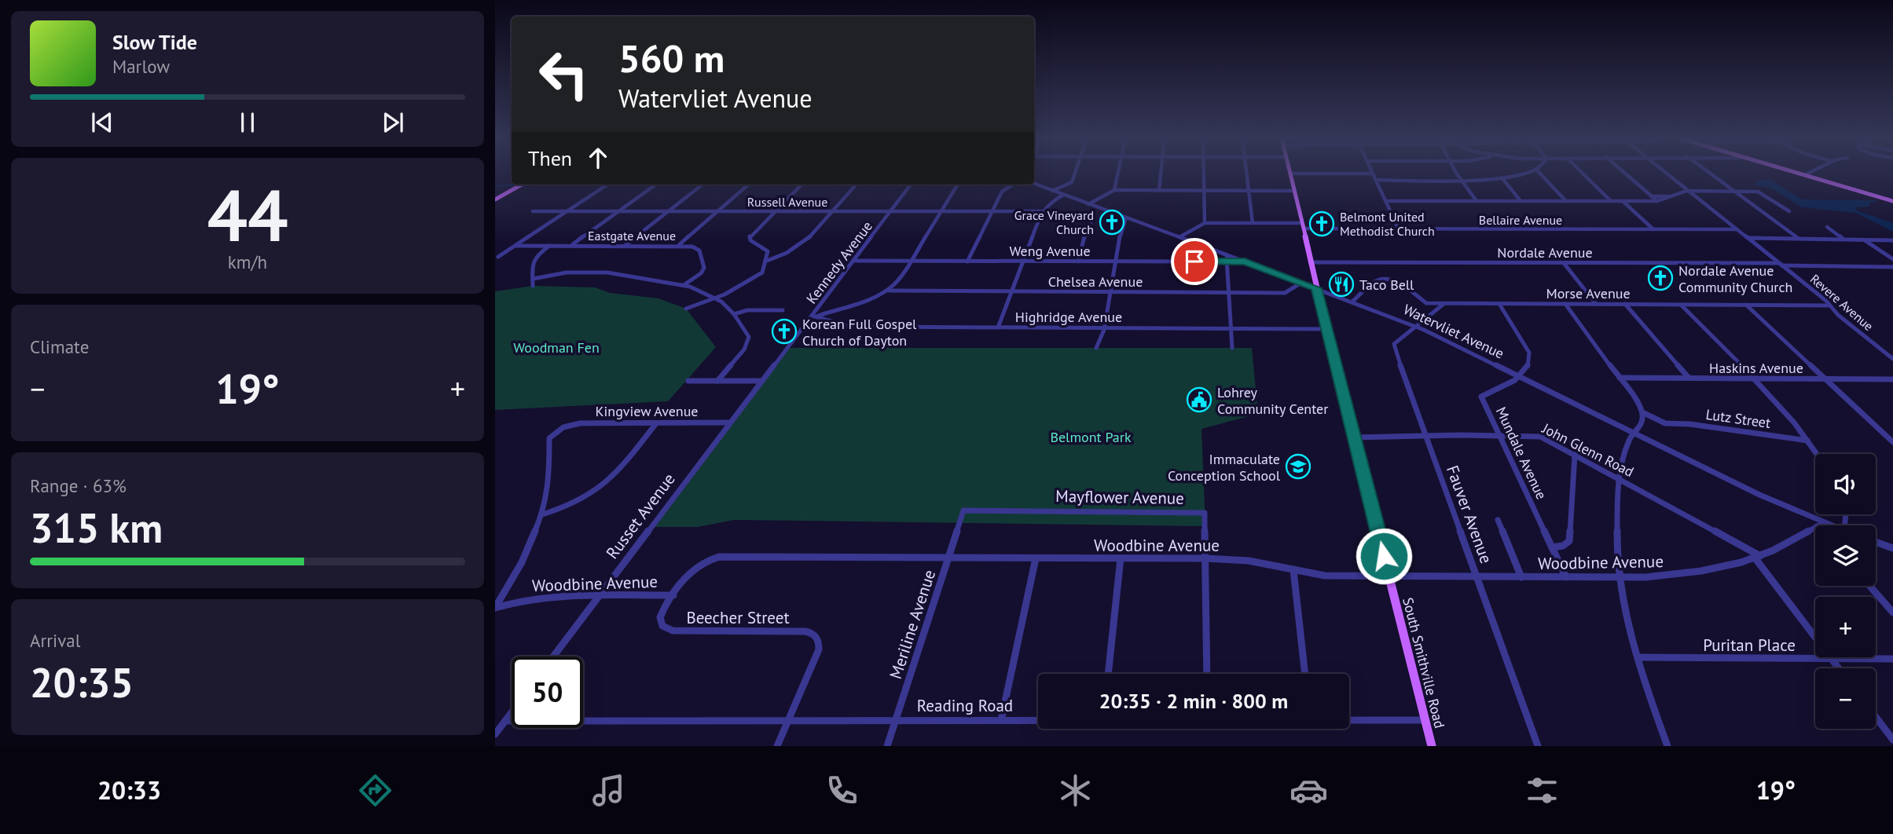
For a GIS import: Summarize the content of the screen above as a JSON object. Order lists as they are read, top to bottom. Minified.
{"streets":{"main road":["South Smithville Road"],"street":["Russell Avenue","Bellaire Avenue","Eastgate Avenue","Weng Avenue","Nordale Avenue","Kennedy Avenue","Chelsea Avenue","Morse Avenue","Revere Avenue","Highridge Avenue","Watervliet Avenue","Haskins Avenue","Kingview Avenue","Lutz Street","John Glenn Road","Mundale Avenue","Mayflower Avenue","Fauver Avenue","Russet Avenue","Woodbine Avenue","Beecher Street","Meriline Avenue","Puritan Place","Reading Road"]},"crossings":[["Russell Avenue","Kennedy Avenue"],["Bellaire Avenue","Revere Avenue"],["Bellaire Avenue","Watervliet Avenue"],["Bellaire Avenue","South Smithville Road"],["Weng Avenue","Kennedy Avenue"],["Weng Avenue","Watervliet Avenue"],["Nordale Avenue","Revere Avenue"],["Nordale Avenue","South Smithville Road"],["Kennedy Avenue","Highridge Avenue"],["Kennedy Avenue","Russet Avenue"],["Chelsea Avenue","Watervliet Avenue"],["Morse Avenue","Revere Avenue"],["Morse Avenue","Fauver Avenue"],["Highridge Avenue","South Smithville Road"],["Watervliet Avenue","Mundale Avenue"],["Watervliet Avenue","Fauver Avenue"],["Watervliet Avenue","Woodbine Avenue"],["Watervliet Avenue","South Smithville Road"],["Kingview Avenue","Russet Avenue"],["John Glenn Road","Mundale Avenue"],["John Glenn Road","Fauver Avenue"],["John Glenn Road","Woodbine Avenue"],["John Glenn Road","Puritan Place"],["John Glenn Road","South Smithville Road"],["Mundale Avenue","Woodbine Avenue"],["Mayflower Avenue","Woodbine Avenue"],["Mayflower Avenue","Meriline Avenue"],["Fauver Avenue","Woodbine Avenue"],["Russet Avenue","Woodbine Avenue"],["Woodbine Avenue","Beecher Street"],["Woodbine Avenue","Meriline Avenue"],["Woodbine Avenue","South Smithville Road"],["Beecher Street","Reading Road"],["Meriline Avenue","Reading Road"],["South Smithville Road","Reading Road"]],"parks":["Woodman Fen","Belmont Park"],"places":{"church":["Grace Vineyard Church","Belmont United Methodist Church","Nordale Avenue Community Church","Korean Full Gospel Church of Dayton"],"restaurant":["Taco Bell"],"public building":["Lohrey Community Center"],"school or university":["Immaculate Conception School"]},"page":{"turn":["560 m","Watervliet Avenue"],"song":["Slow Tide","Marlow"],"then":"Then","tile":[["44","km/h"],"Climate",["Range · 63%","315 km"],["Arrival","20:35"]],"heat":["−","19°","+"],"map_buttons":["+","−"],"limit":"50","trip":"20:35 · 2 min · 800 m","tabs":["20:33","19°"]}}
